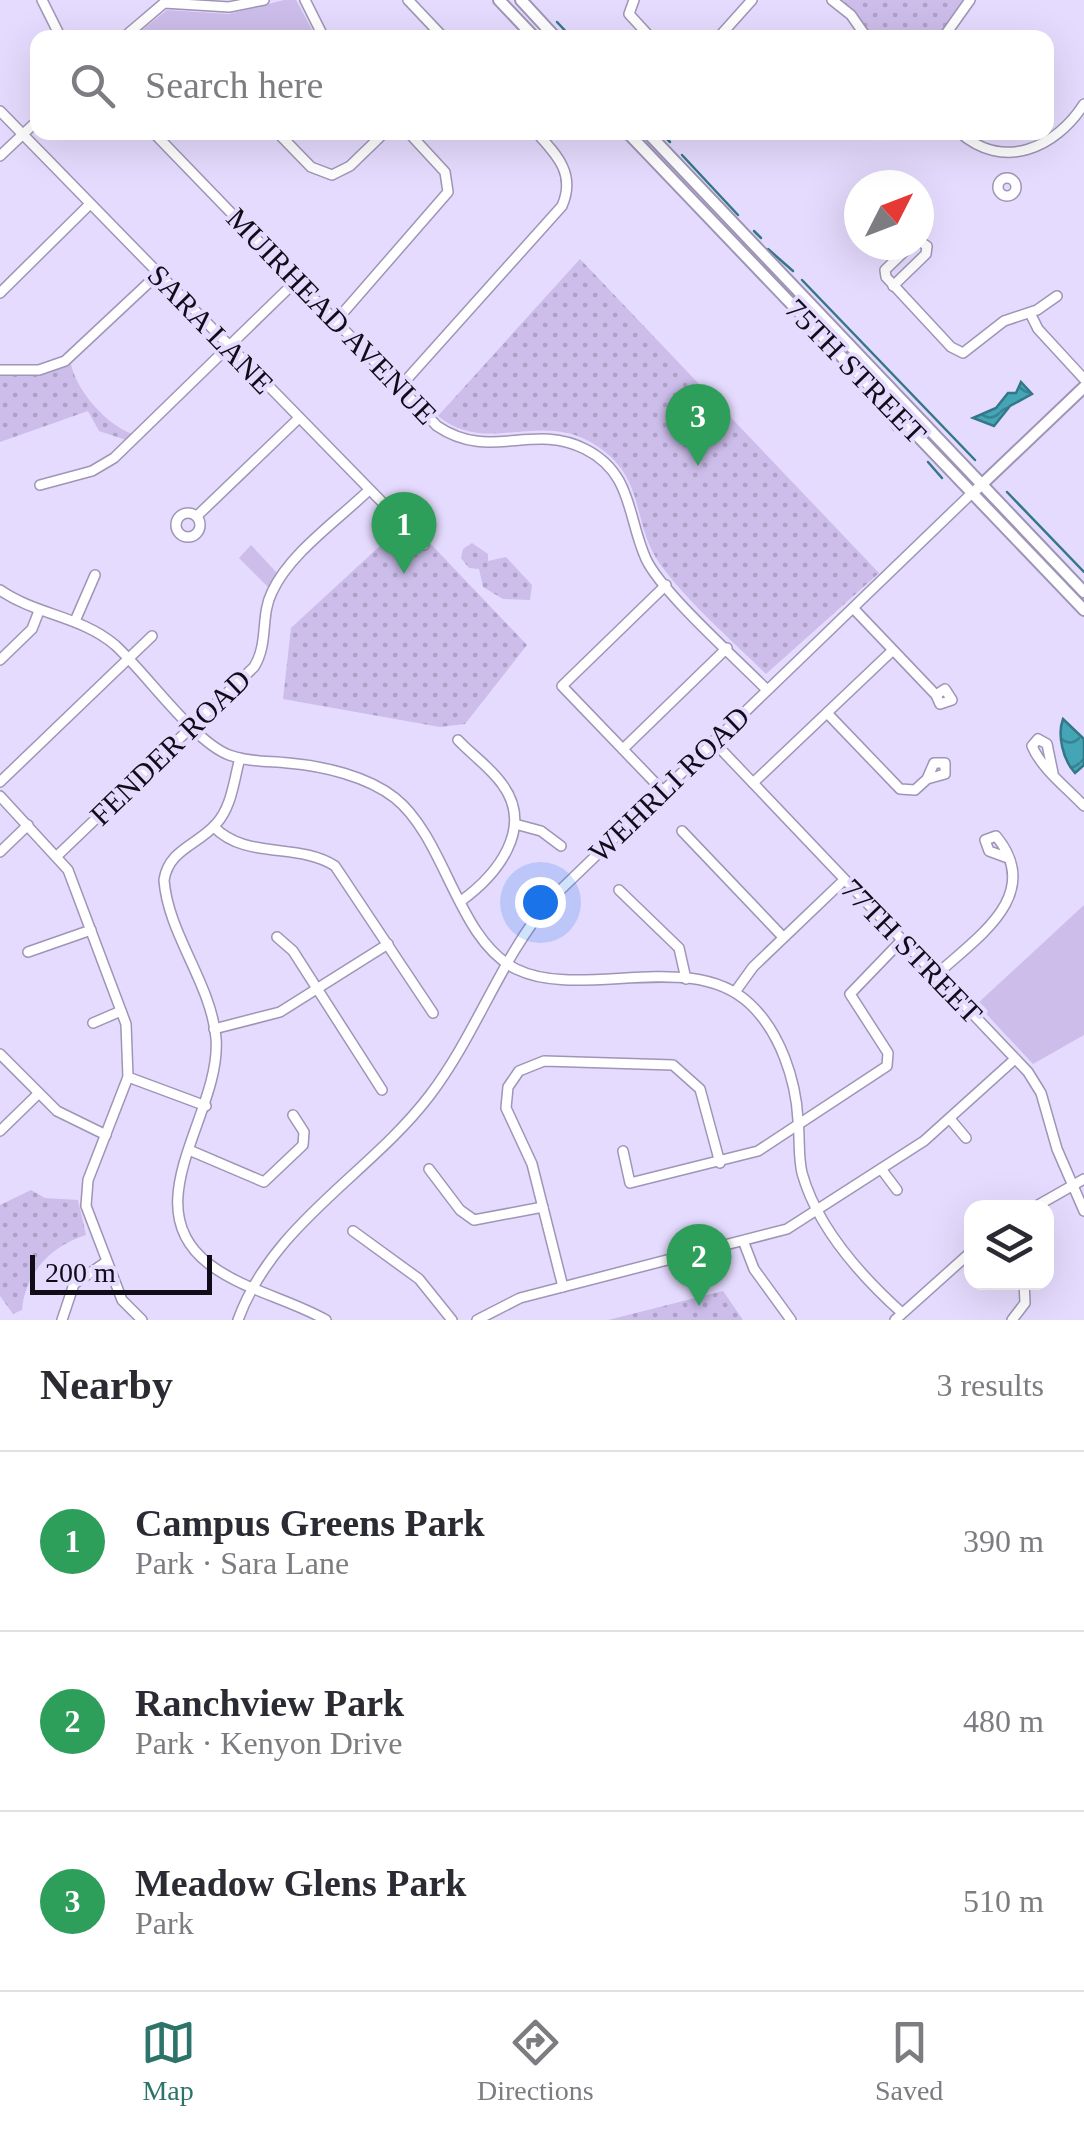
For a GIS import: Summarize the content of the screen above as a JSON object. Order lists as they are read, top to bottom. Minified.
{"streets":{"main road":["75TH STREET","WEHRLI ROAD"],"street":["MUIRHEAD AVENUE","SARA LANE","FENDER ROAD","77TH STREET"]},"crossings":[["MUIRHEAD AVENUE","WEHRLI ROAD"],["SARA LANE","FENDER ROAD"],["75TH STREET","WEHRLI ROAD"],["WEHRLI ROAD","77TH STREET"]],"scale_bar":"200 m","north":"top right","page":{"search":"Search here","pins":["3","1","2"],"scale":"200 m","heading":["Nearby","3 results"],"list":[{"mark":"1","name":"Campus Greens Park","note":"Park · Sara Lane","value":"390 m"},{"mark":"2","name":"Ranchview Park","note":"Park · Kenyon Drive","value":"480 m"},{"mark":"3","name":"Meadow Glens Park","note":"Park","value":"510 m"}],"nav":["Map","Directions","Saved"]}}
